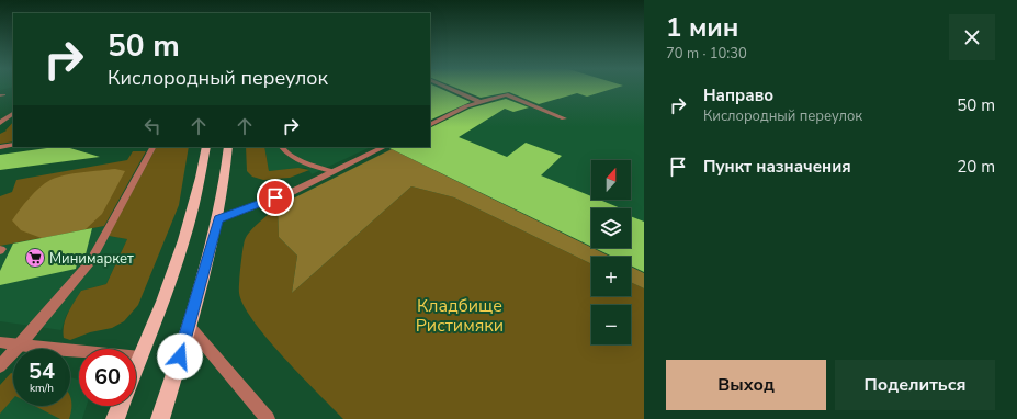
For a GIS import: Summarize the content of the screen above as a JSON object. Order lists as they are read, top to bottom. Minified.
{"parks":["Кладбище Ристимяки"],"places":{"supermarket":["Минимаркет"]},"north":"top","page":{"heading":["1 мин","70 m · 10:30"],"turn":["50 m","Кислородный переулок"],"list":[{"name":"Направо","note":"Кислородный переулок","value":"50 m"},{"name":"Пункт назначения","value":"20 m"}],"map_buttons":["+","−"],"speed":"54 km/h","limit":"60","buttons":["Выход","Поделиться"]}}
